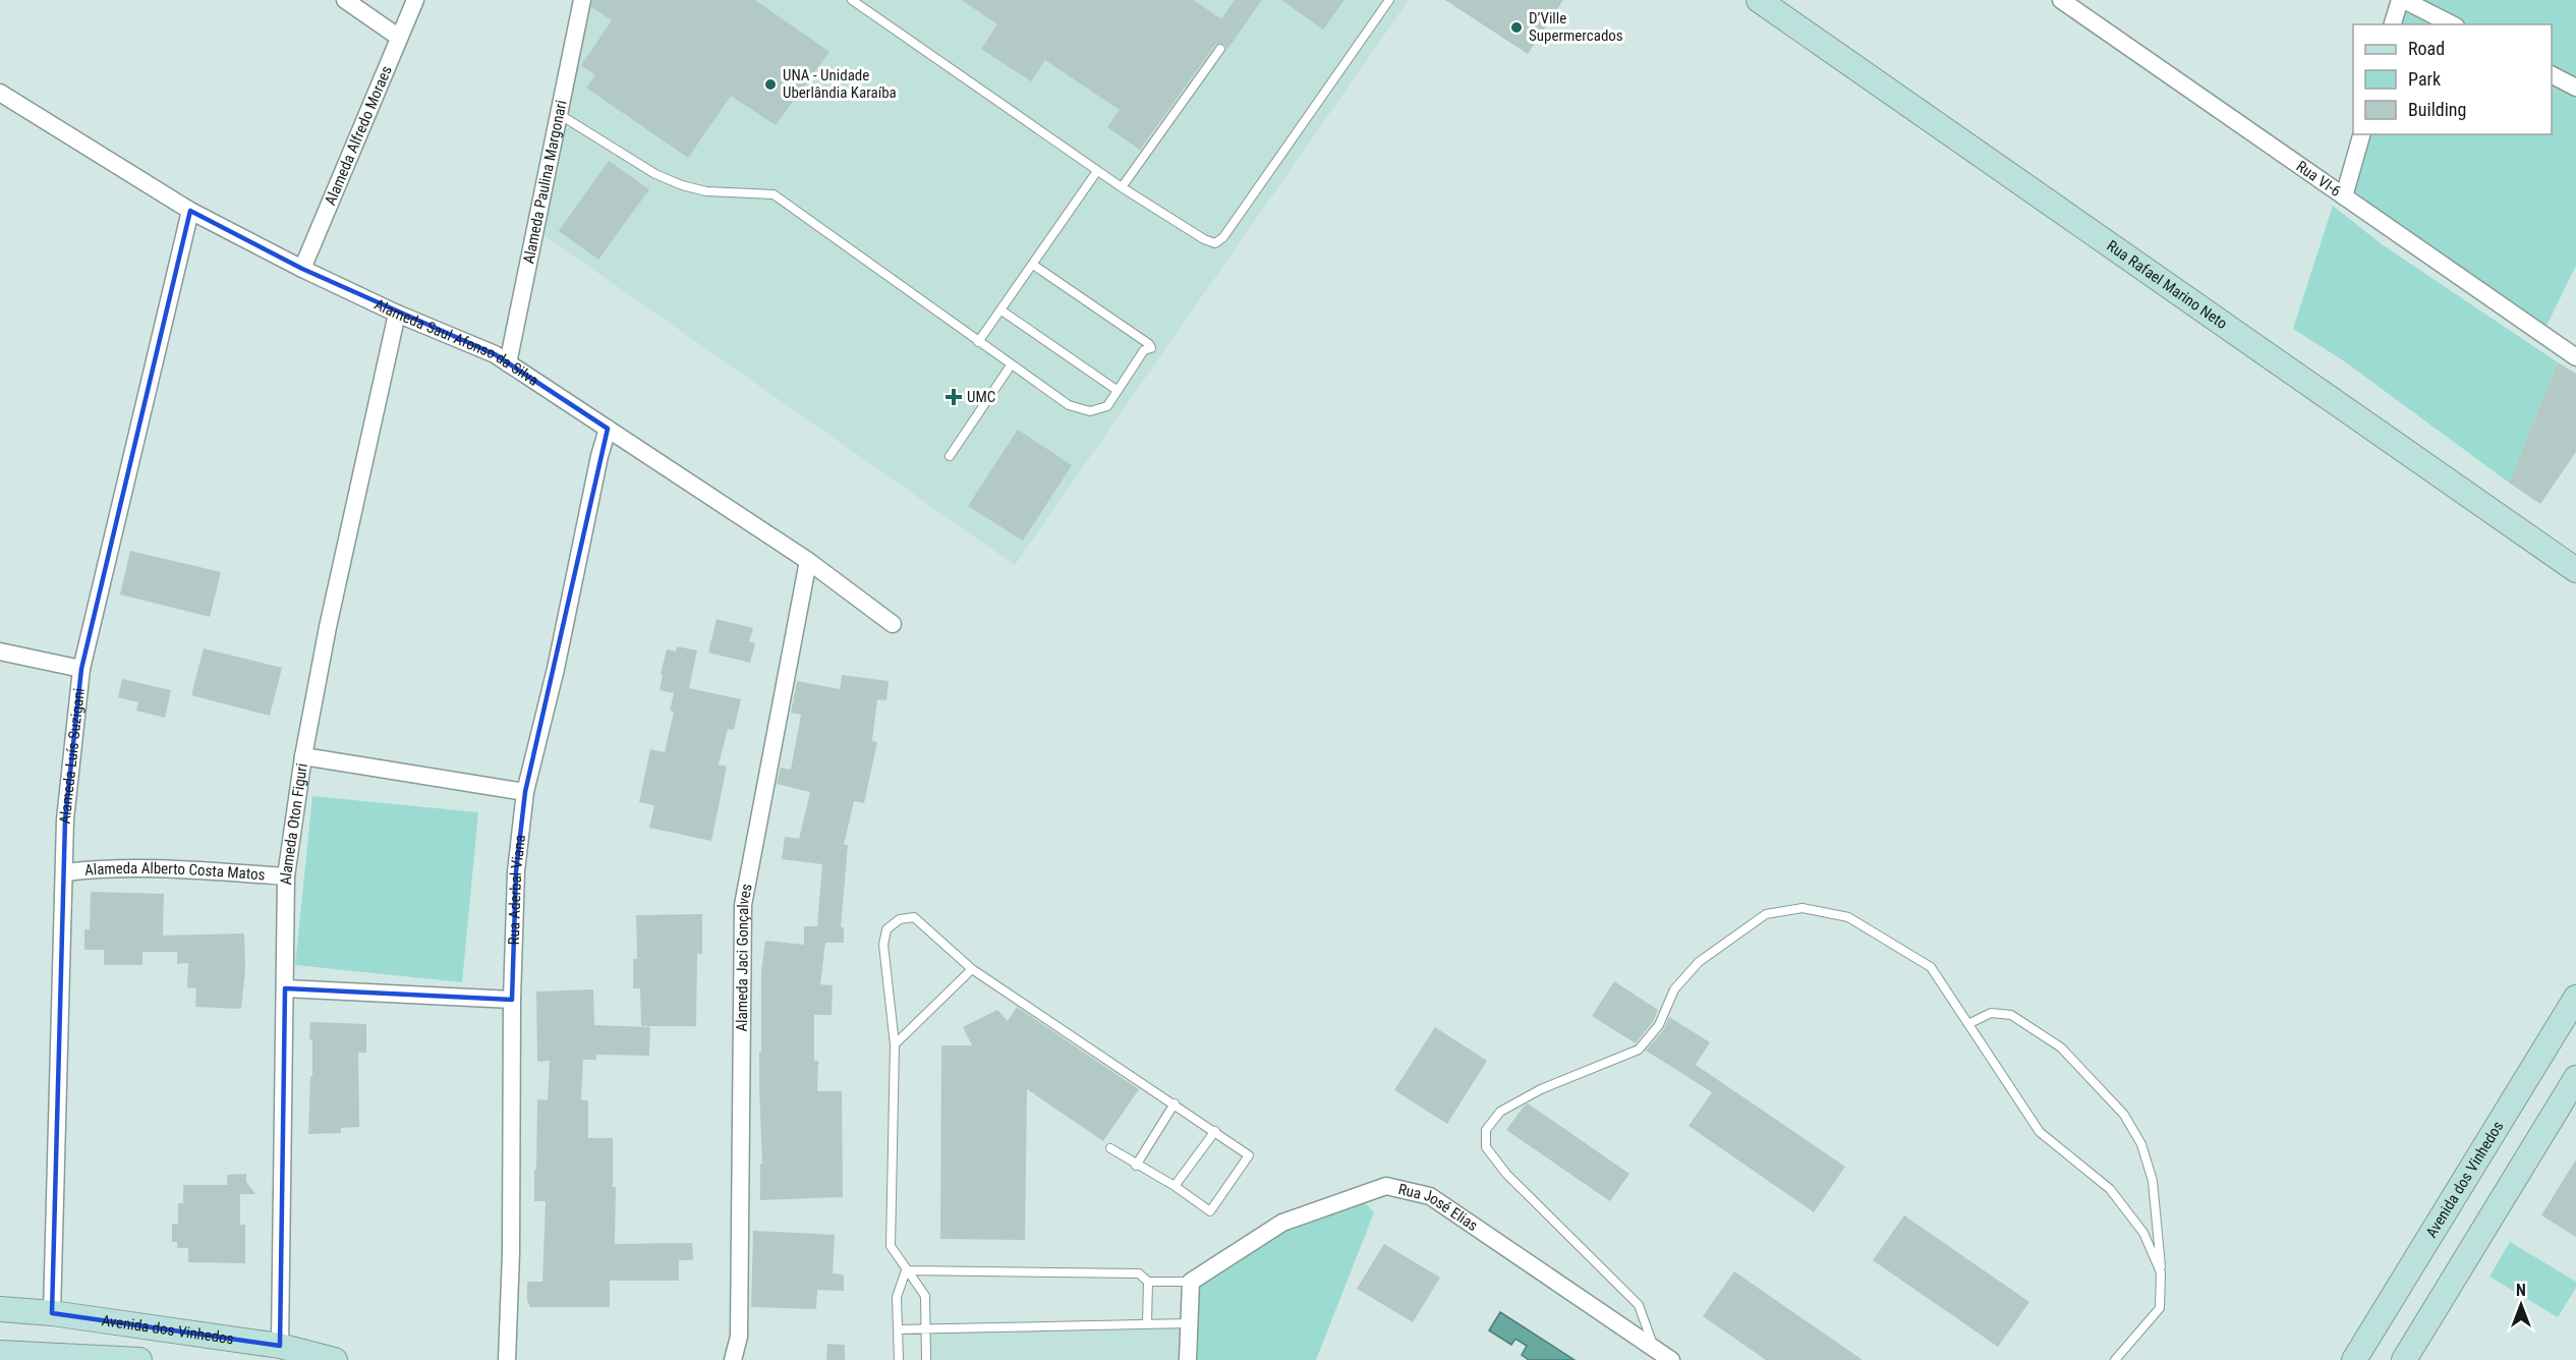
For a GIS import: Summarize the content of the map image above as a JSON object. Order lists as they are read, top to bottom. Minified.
{"streets":{"main road":["Rua Rafael Marino Neto","Avenida dos Vinhedos"],"street":["Alameda Alfredo Moraes","Rua VI-6","Alameda Paulina Margonari","Alameda Saul Afonso da Silva","Alameda Luís Suzigani","Alameda Oton Figuri","Alameda Alberto Costa Matos","Rua Aderbal Viana","Alameda Jaci Gonçalves","Rua José Elias"]},"crossings":[["Alameda Alfredo Moraes","Alameda Saul Afonso da Silva"],["Alameda Paulina Margonari","Alameda Saul Afonso da Silva"],["Alameda Saul Afonso da Silva","Alameda Luís Suzigani"],["Alameda Saul Afonso da Silva","Alameda Oton Figuri"],["Alameda Saul Afonso da Silva","Rua Aderbal Viana"],["Alameda Saul Afonso da Silva","Alameda Jaci Gonçalves"],["Alameda Luís Suzigani","Alameda Alberto Costa Matos"],["Alameda Luís Suzigani","Avenida dos Vinhedos"],["Alameda Oton Figuri","Alameda Alberto Costa Matos"],["Alameda Oton Figuri","Avenida dos Vinhedos"]],"places":{"other":["D’Ville Supermercados","UNA - Unidade Uberlândia Karaíba"],"health":["UMC"]},"legend":["Road","Park","Building"],"north":"top"}
